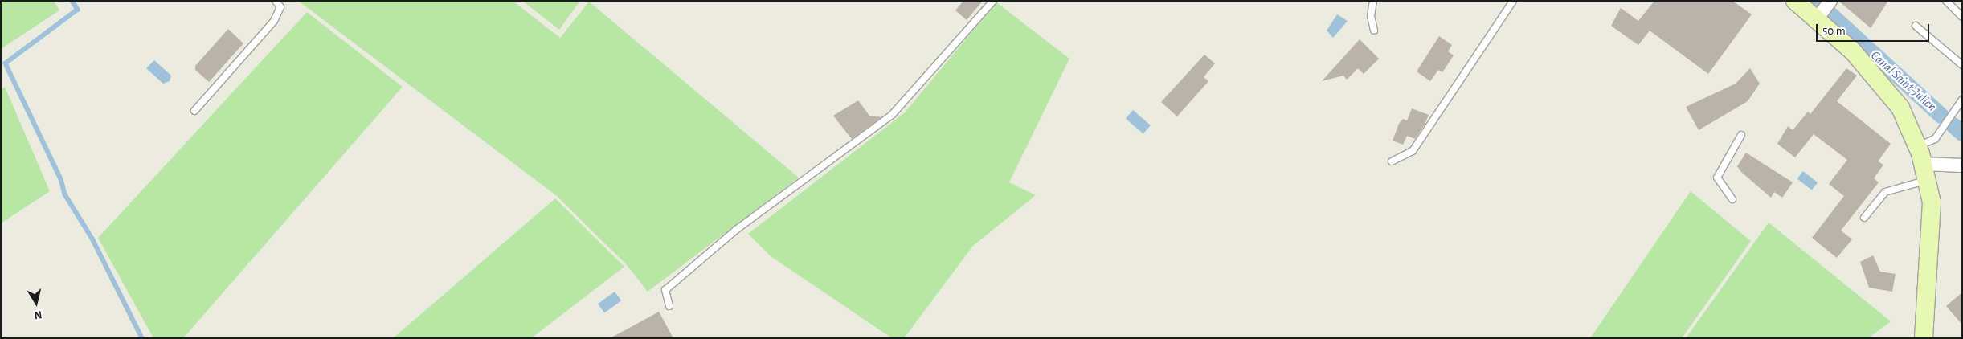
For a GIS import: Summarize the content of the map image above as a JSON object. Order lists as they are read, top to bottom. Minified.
{"water":["Canal Saint-Julien"],"scale_bar":"50 m","north":"bottom"}
